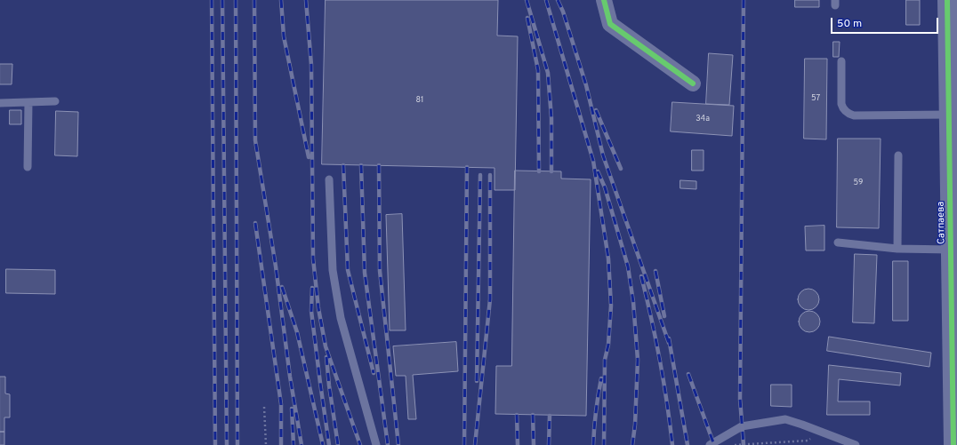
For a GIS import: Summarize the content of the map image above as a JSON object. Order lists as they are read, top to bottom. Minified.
{"streets":{"street":["Сатпаева"]},"house_numbers":["57","81","34а","59"],"scale_bar":"50 m"}
